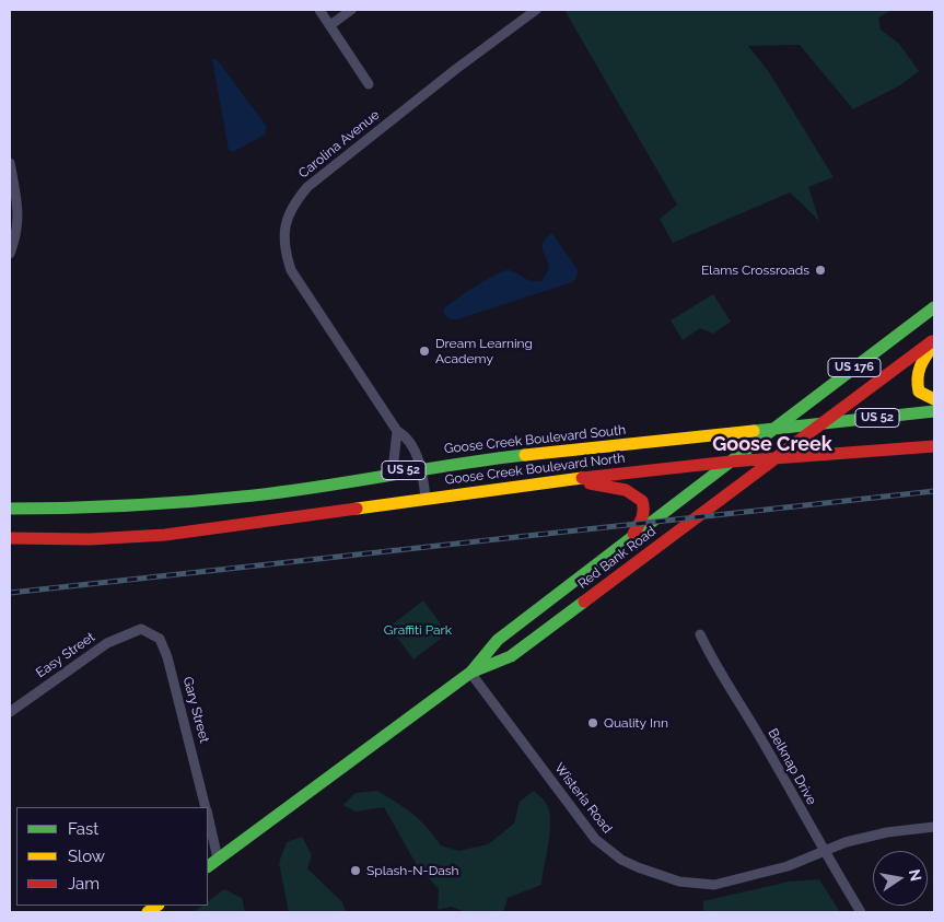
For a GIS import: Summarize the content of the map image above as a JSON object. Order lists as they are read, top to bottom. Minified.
{"streets":{"main road":["US 176","US 52","Goose Creek Boulevard South","Goose Creek Boulevard North","Red Bank Road"],"street":["Carolina Avenue","Easy Street","Gary Street","Belknap Drive","Wisteria Road"]},"crossings":[["Carolina Avenue","Goose Creek Boulevard South"],["Carolina Avenue","Goose Creek Boulevard North"],["US 176","Goose Creek Boulevard South"],["US 176","Goose Creek Boulevard North"],["US 176","Red Bank Road"],["Goose Creek Boulevard South","Red Bank Road"],["Goose Creek Boulevard North","Red Bank Road"],["Red Bank Road","Gary Street"],["Red Bank Road","Wisteria Road"],["Easy Street","Gary Street"],["Belknap Drive","Wisteria Road"]],"districts":["Goose Creek"],"parks":["Graffiti Park"],"places":["Elams Crossroads","Dream Learning Academy","Quality Inn","Splash-N-Dash"],"legend":["Fast","Slow","Jam"],"north":"right"}
